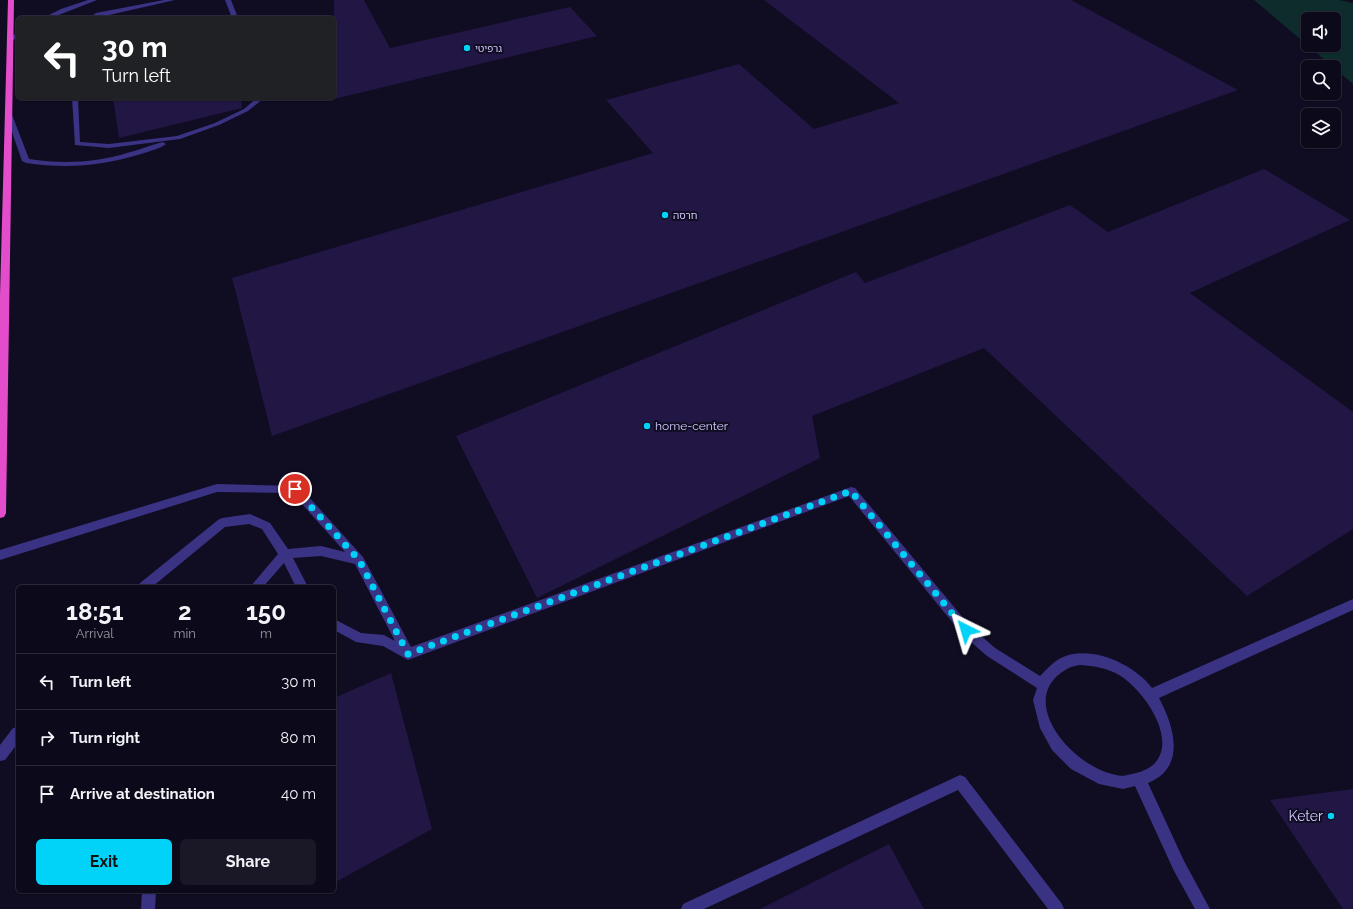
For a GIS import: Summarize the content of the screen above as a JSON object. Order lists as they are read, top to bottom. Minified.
{"places":["גרפיטי","חרסה","home-center","Keter"],"page":{"turn":["30 m","Turn left"],"eta":["18:51","Arrival","2","min","150","m"],"list":[{"name":"Turn left","value":"30 m"},{"name":"Turn right","value":"80 m"},{"name":"Arrive at destination","value":"40 m"}],"buttons":["Exit","Share"]}}
